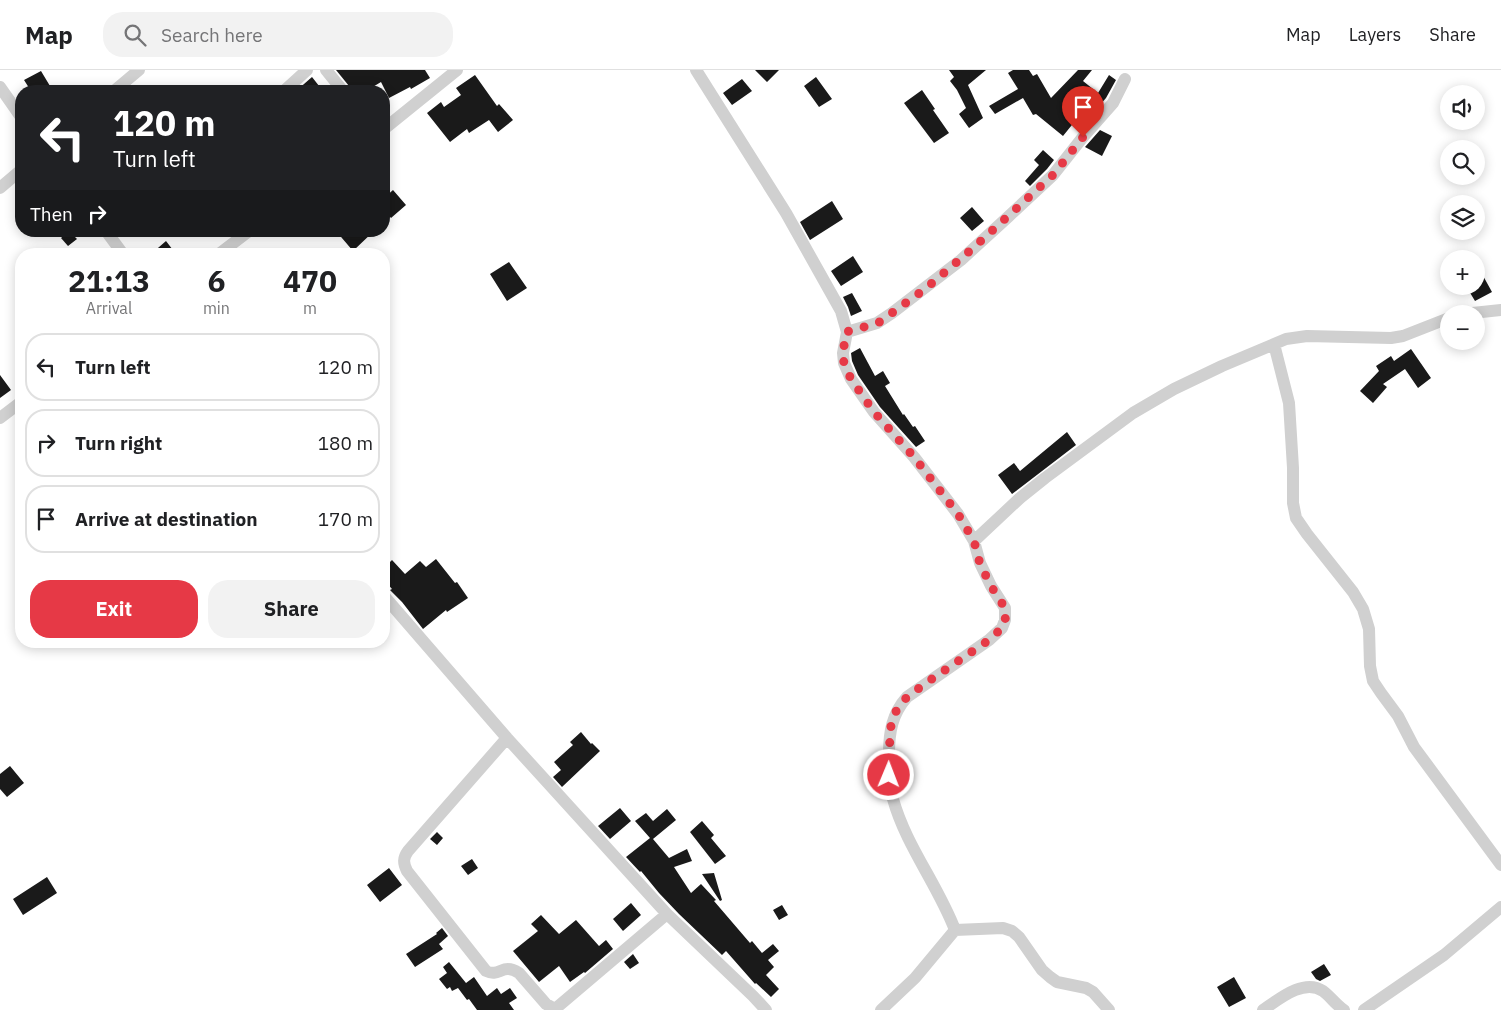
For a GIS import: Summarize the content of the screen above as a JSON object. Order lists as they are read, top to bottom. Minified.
{"page":{"header":"Map","search":"Search here","nav":["Map","Layers","Share"],"map_buttons":["+","−"],"turn":["120 m","Turn left"],"then":"Then","eta":["21:13","Arrival","6","min","470","m"],"list":[{"name":"Turn left","value":"120 m"},{"name":"Turn right","value":"180 m"},{"name":"Arrive at destination","value":"170 m"}],"buttons":["Exit","Share"]}}
